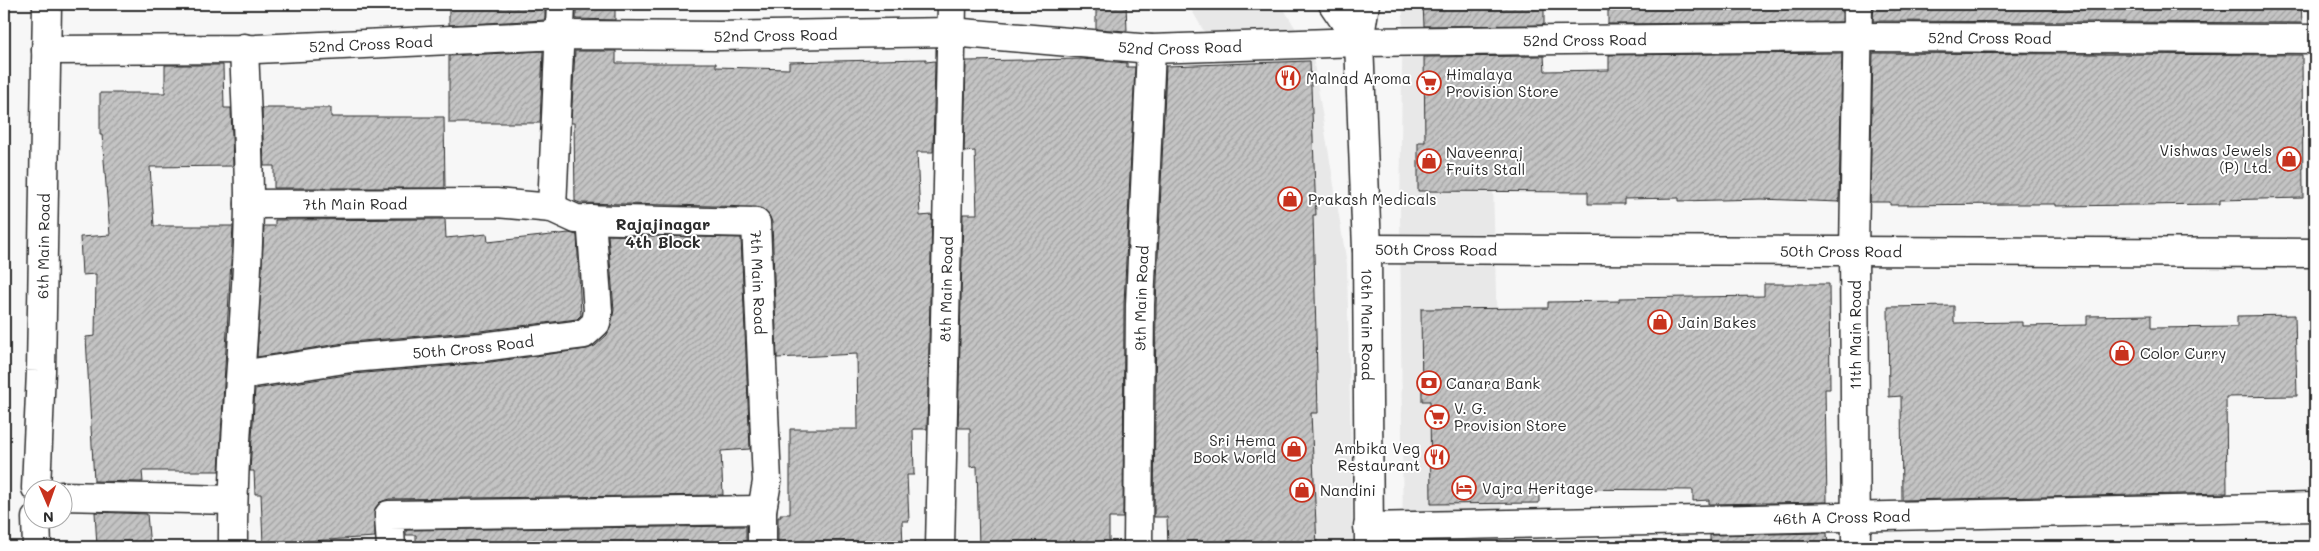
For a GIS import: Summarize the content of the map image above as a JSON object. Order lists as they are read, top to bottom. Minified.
{"streets":{"street":["52nd Cross Road","7th Main Road","6th Main Road","50th Cross Road","8th Main Road","9th Main Road","10th Main Road","11th Main Road","46th A Cross Road"]},"crossings":[["52nd Cross Road","6th Main Road"],["52nd Cross Road","8th Main Road"],["52nd Cross Road","9th Main Road"],["52nd Cross Road","10th Main Road"],["52nd Cross Road","11th Main Road"],["7th Main Road","50th Cross Road"],["50th Cross Road","10th Main Road"],["50th Cross Road","11th Main Road"],["10th Main Road","46th A Cross Road"],["11th Main Road","46th A Cross Road"]],"districts":["Rajajinagar 4th Block"],"places":{"restaurant":["Malnad Aroma","Ambika Veg Restaurant"],"supermarket":["Himalaya Provision Store","V. G. Provision Store"],"shop":["Vishwas Jewels (P) Ltd.","Naveenraj Fruits Stall","Prakash Medicals","Jain Bakes","Color Curry","Sri Hema Book World","Nandini"],"bank":["Canara Bank"],"hotel":["Vajra Heritage"]},"north":"bottom"}
